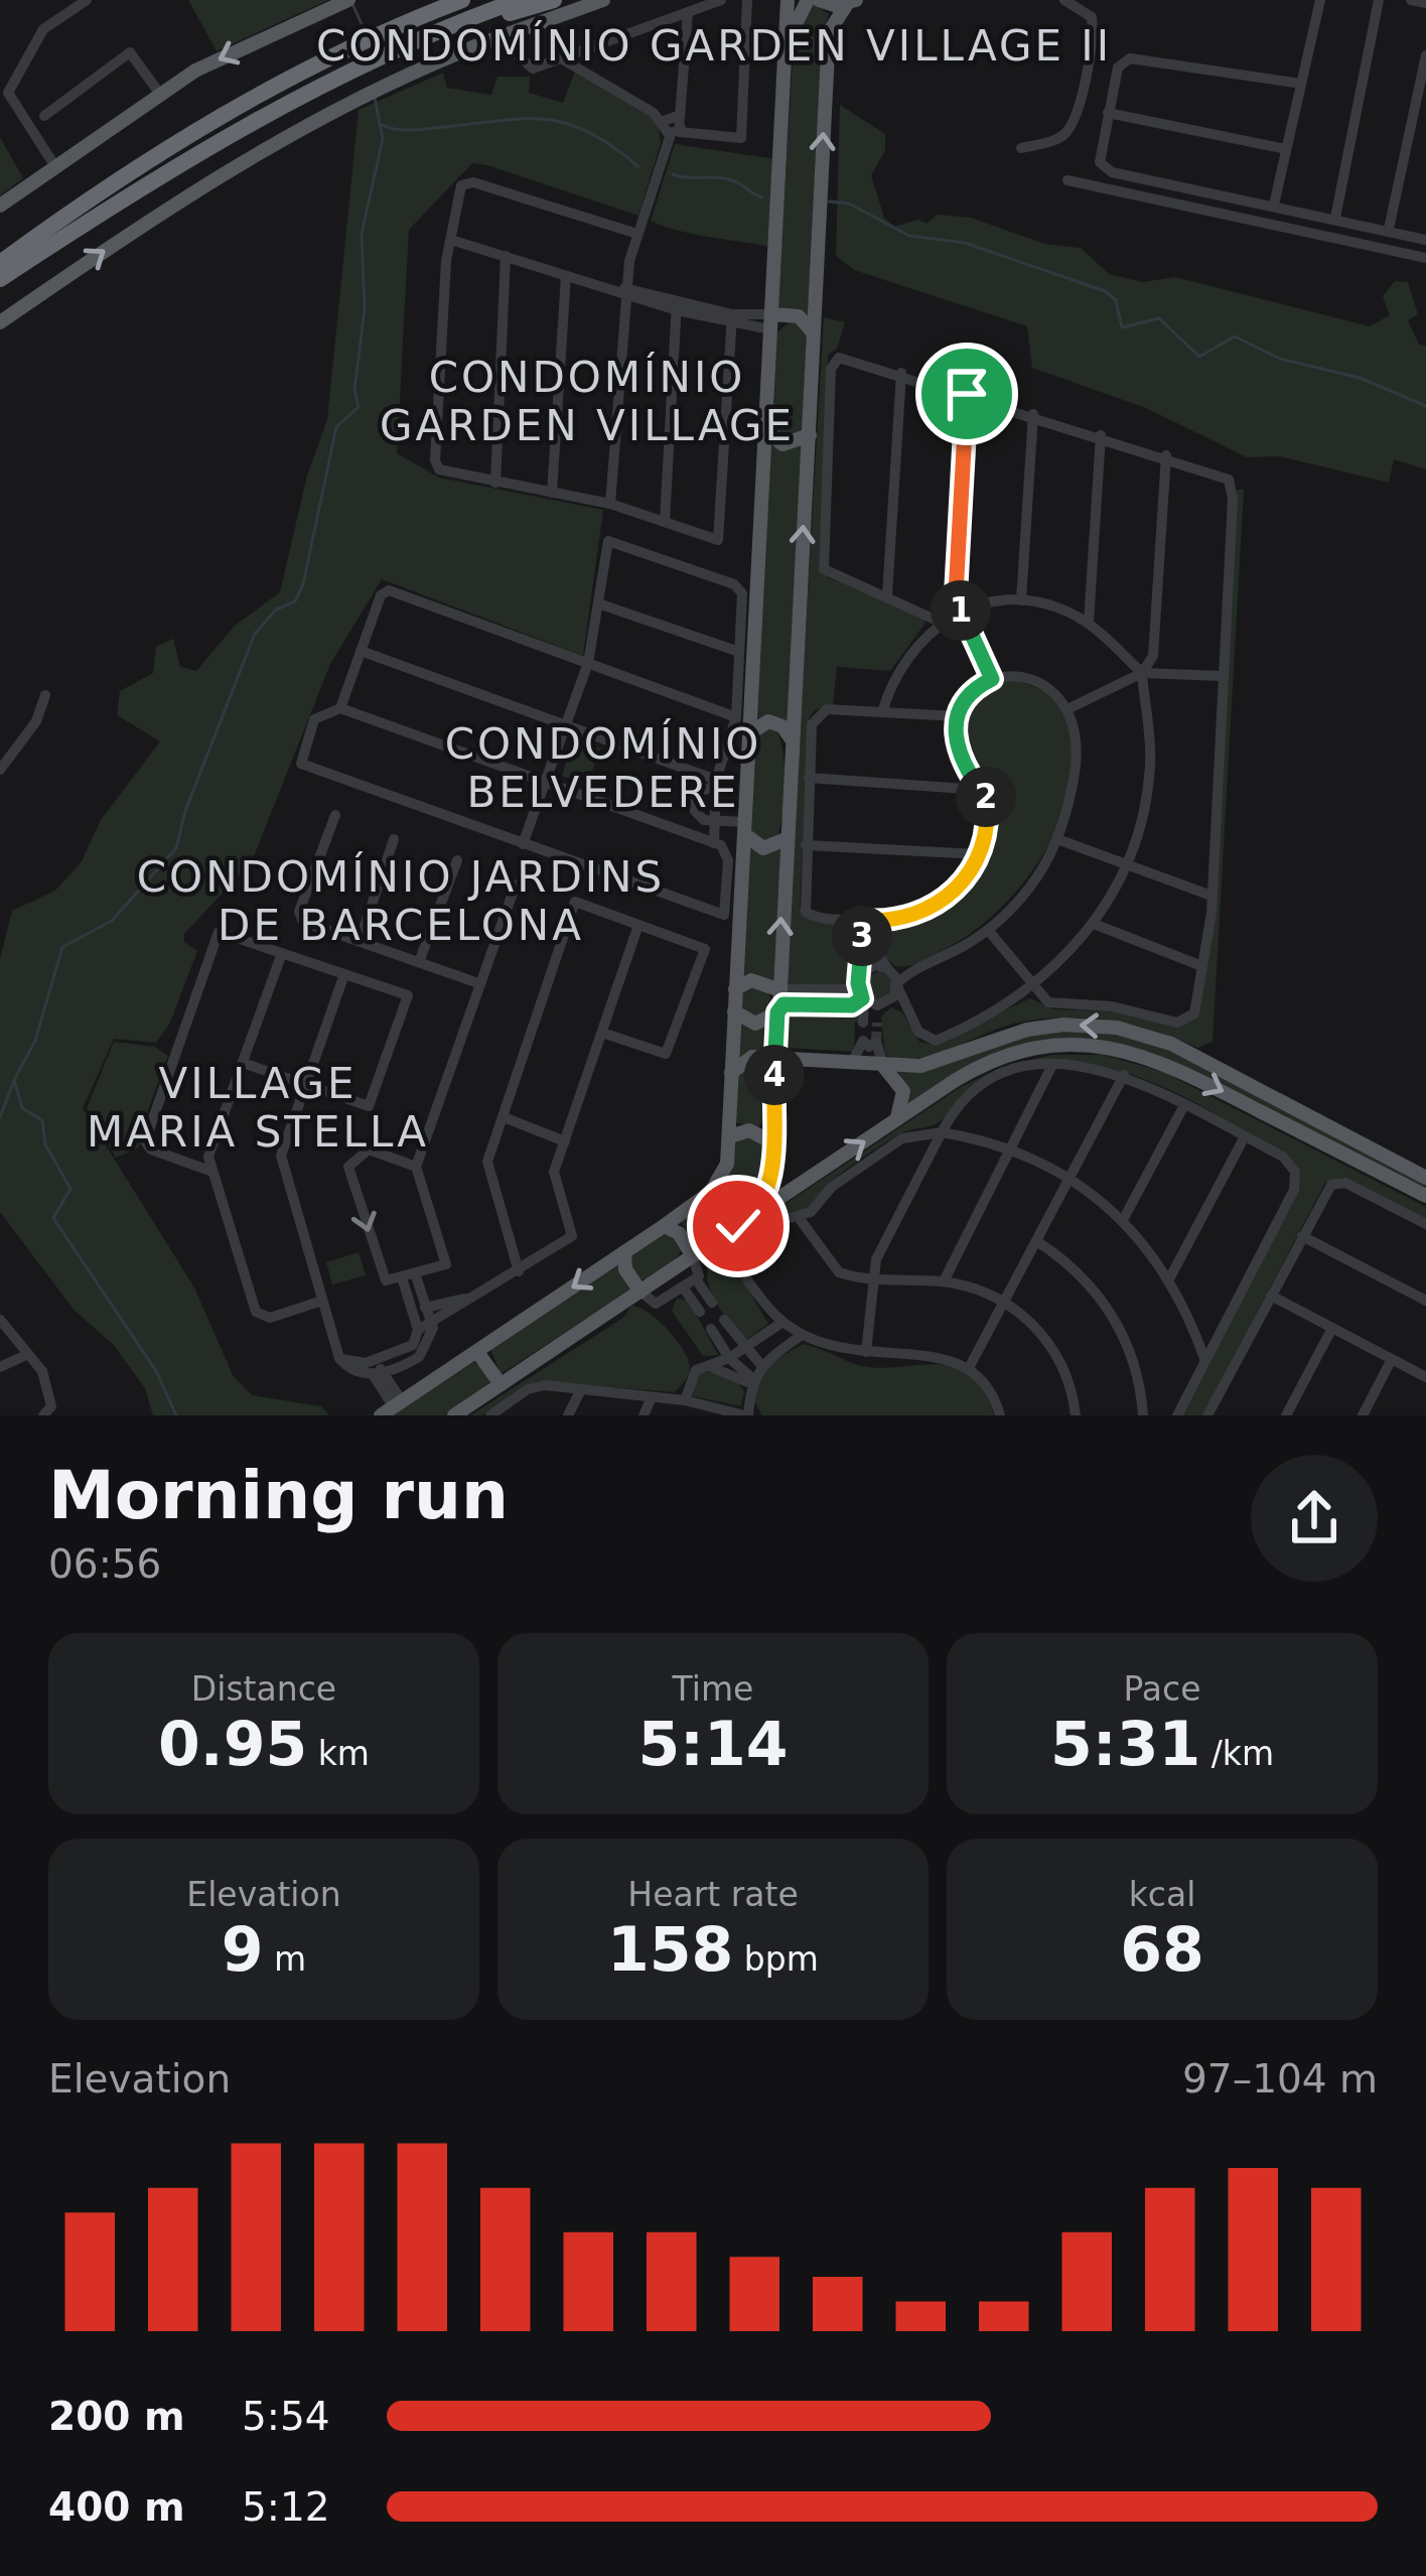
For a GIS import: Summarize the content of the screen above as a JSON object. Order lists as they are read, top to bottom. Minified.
{"districts":["CONDOMÍNIO GARDEN VILLAGE II","CONDOMÍNIO GARDEN VILLAGE","CONDOMÍNIO BELVEDERE","CONDOMÍNIO JARDINS DE BARCELONA","VILLAGE MARIA STELLA"],"page":{"pins":["1","2","3","4"],"heading":["Morning run","06:56"],"stats":[["Distance","0.95 km"],["Time","5:14"],["Pace","5:31 /km"],["Elevation","9 m"],["Heart rate","158 bpm"],["kcal","68"]],"chart":["Elevation","97–104 m"],"list":[{"name":"200 m","note":"5:54"},{"name":"400 m","note":"5:12"}]}}
